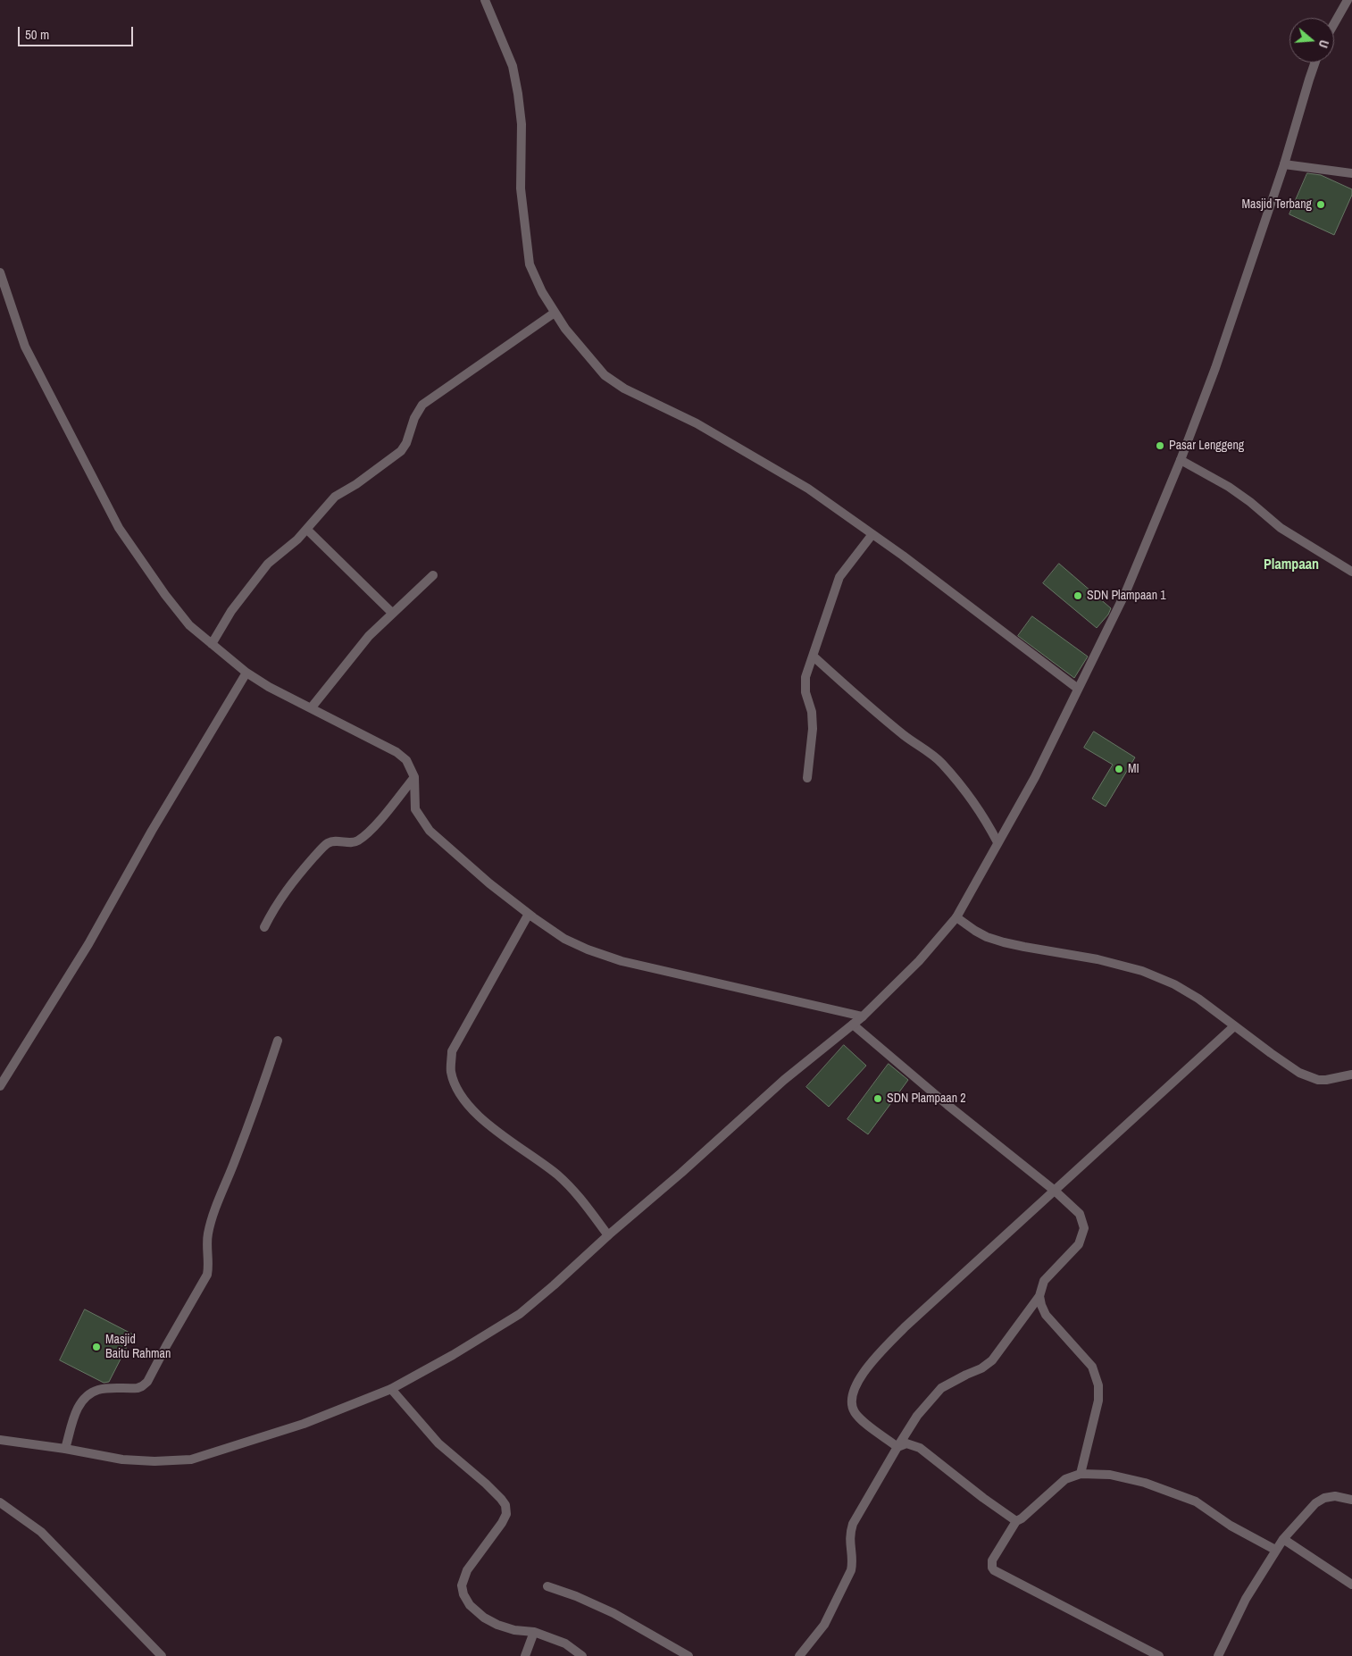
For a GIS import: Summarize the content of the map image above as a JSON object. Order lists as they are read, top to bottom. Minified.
{"districts":["Plampaan"],"places":["Masjid Terbang","Pasar Lenggeng","SDN Plampaan 1","MI","SDN Plampaan 2","Masjid Baitu Rahman"],"scale_bar":"50 m","north":"right"}
